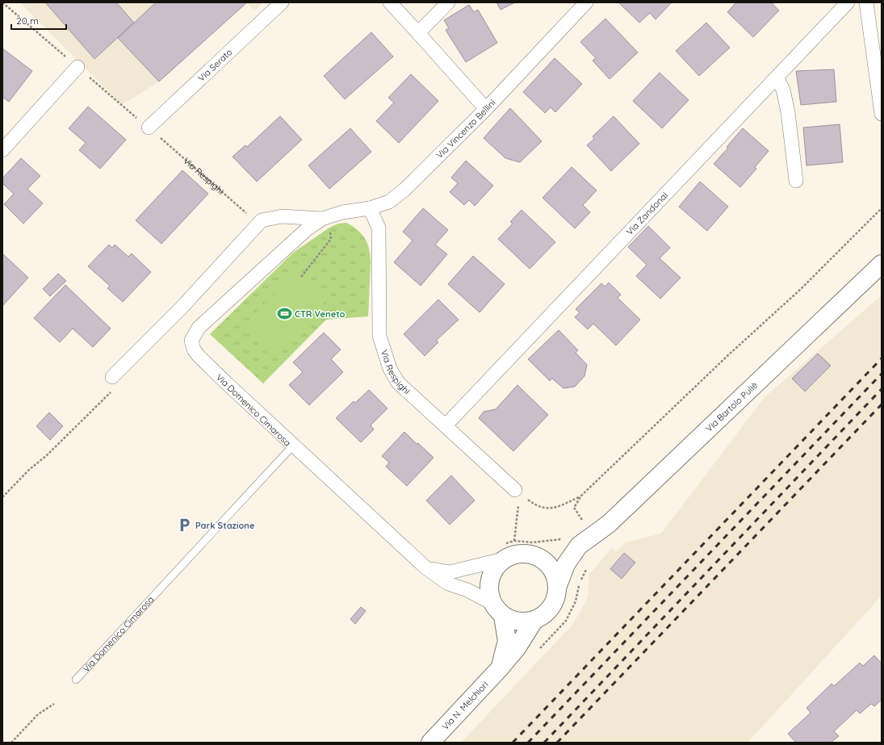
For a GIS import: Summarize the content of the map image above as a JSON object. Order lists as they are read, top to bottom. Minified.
{"streets":{"street":["Via Serato","Via Vincenzo Bellini","Via Respighi","Via Zandonai","Via Bartolo Puliè","Via Domenico Cimarosa","Via N. Melchiori"]},"crossings":[["Via Serato","Via Respighi"],["Via Vincenzo Bellini","Via Respighi"],["Via Vincenzo Bellini","Via Domenico Cimarosa"],["Via Respighi","Via Zandonai"],["Via Bartolo Puliè","Via N. Melchiori"]],"places":{"sports":["CTR Veneto"],"parking":["Park Stazione"]},"scale_bar":"20 m"}
